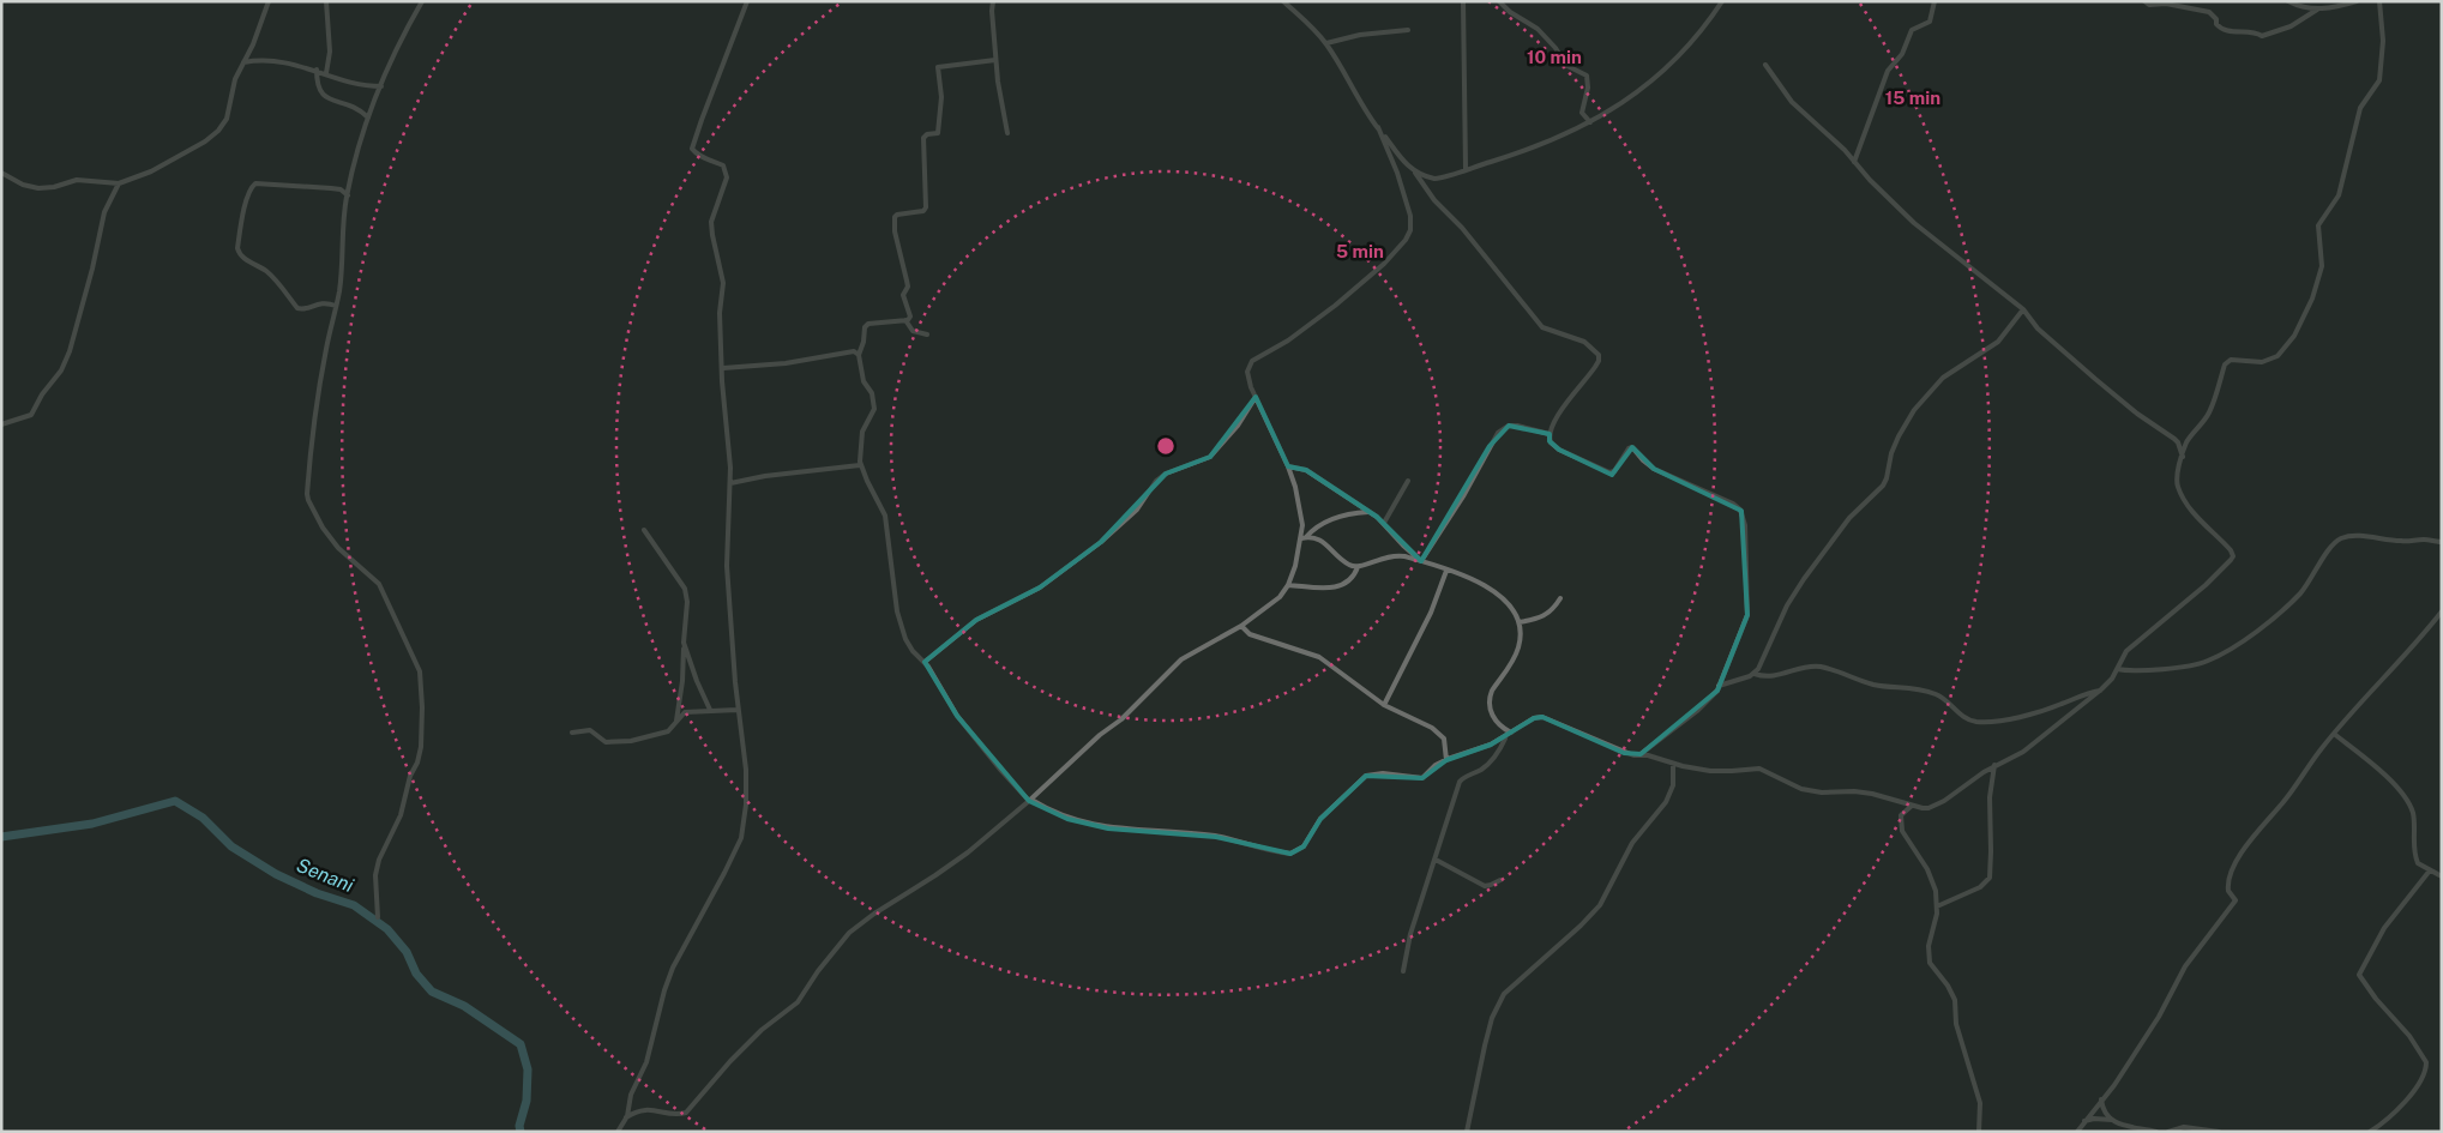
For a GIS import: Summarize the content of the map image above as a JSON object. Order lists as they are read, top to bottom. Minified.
{"water":["Senani"],"rings":["10 min","15 min","5 min"]}
